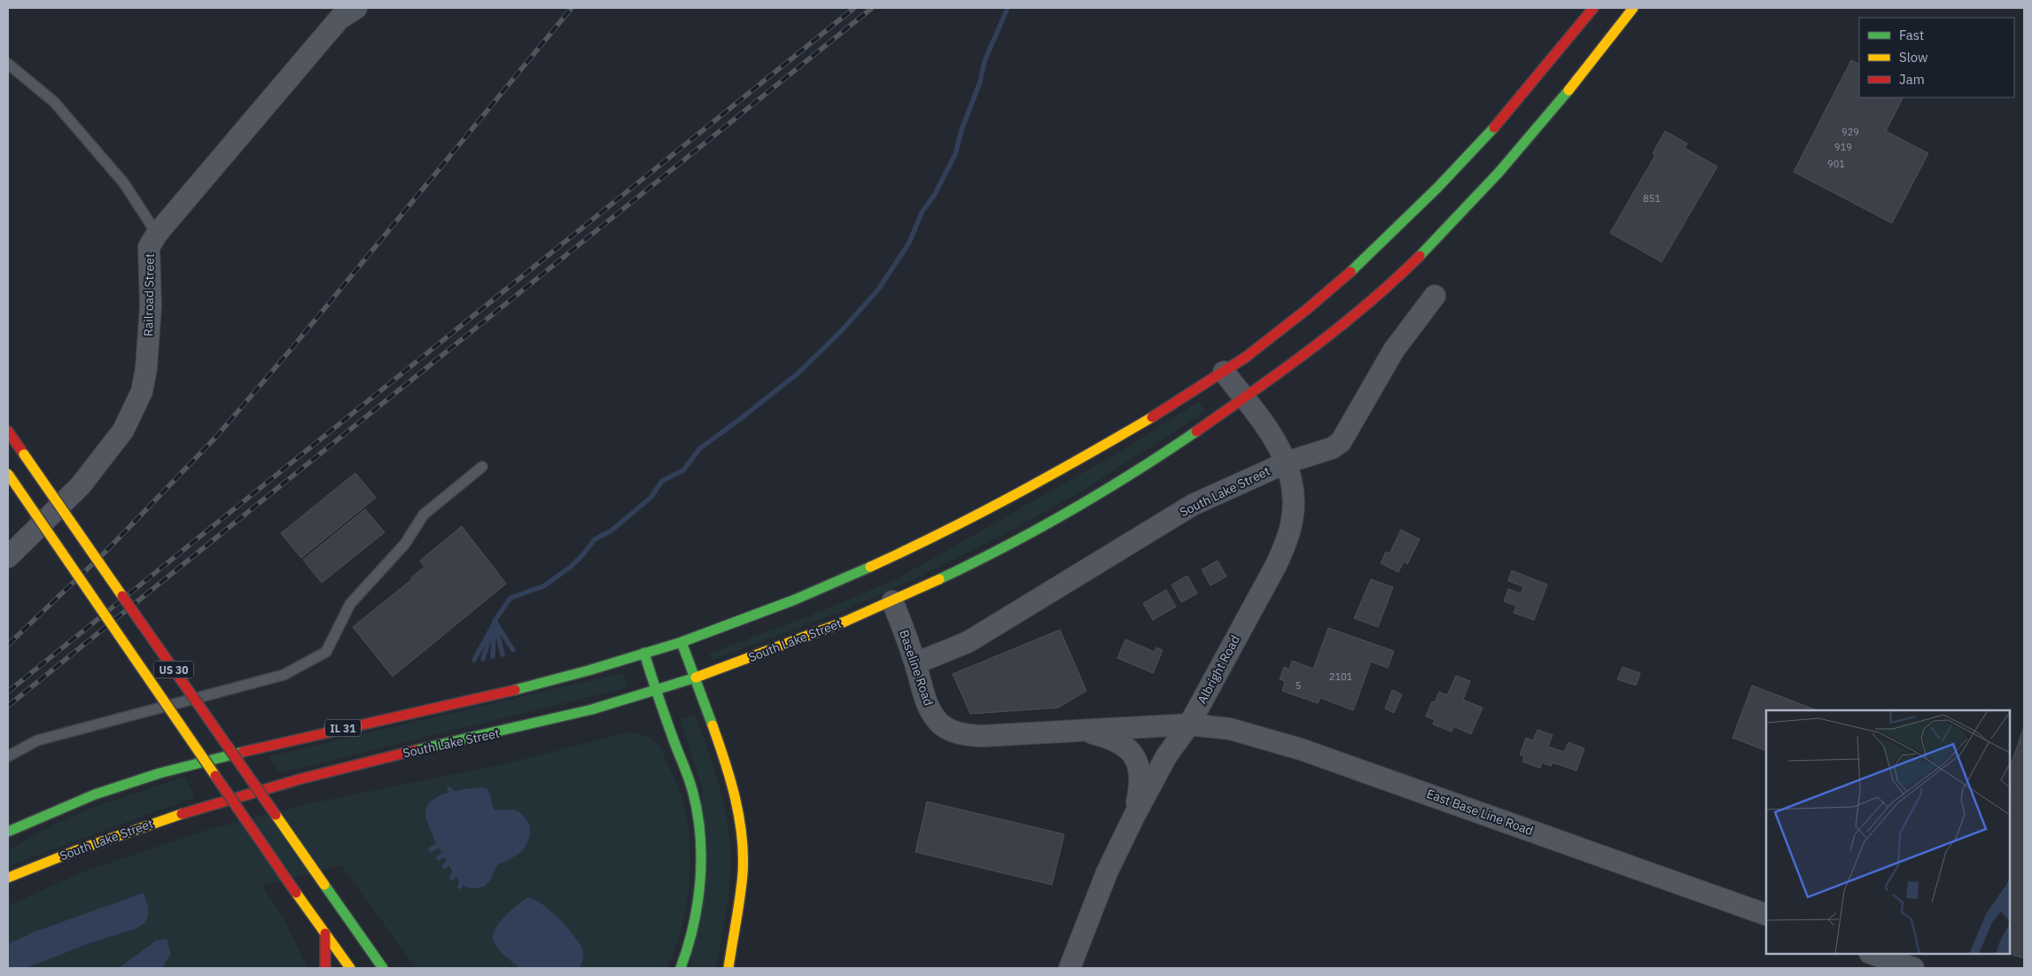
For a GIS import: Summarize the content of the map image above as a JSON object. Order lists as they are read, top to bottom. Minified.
{"streets":{"main road":["South Lake Street","US 30","IL 31"],"street":["Railroad Street","Baseline Road","Albright Road","East Base Line Road"]},"crossings":[["South Lake Street","Baseline Road"],["South Lake Street","Albright Road"],["Baseline Road","Albright Road"],["Baseline Road","East Base Line Road"],["Albright Road","IL 31"],["Albright Road","East Base Line Road"]],"house_numbers":["929","919","901","851","2101","5"],"legend":["Fast","Slow","Jam"]}
